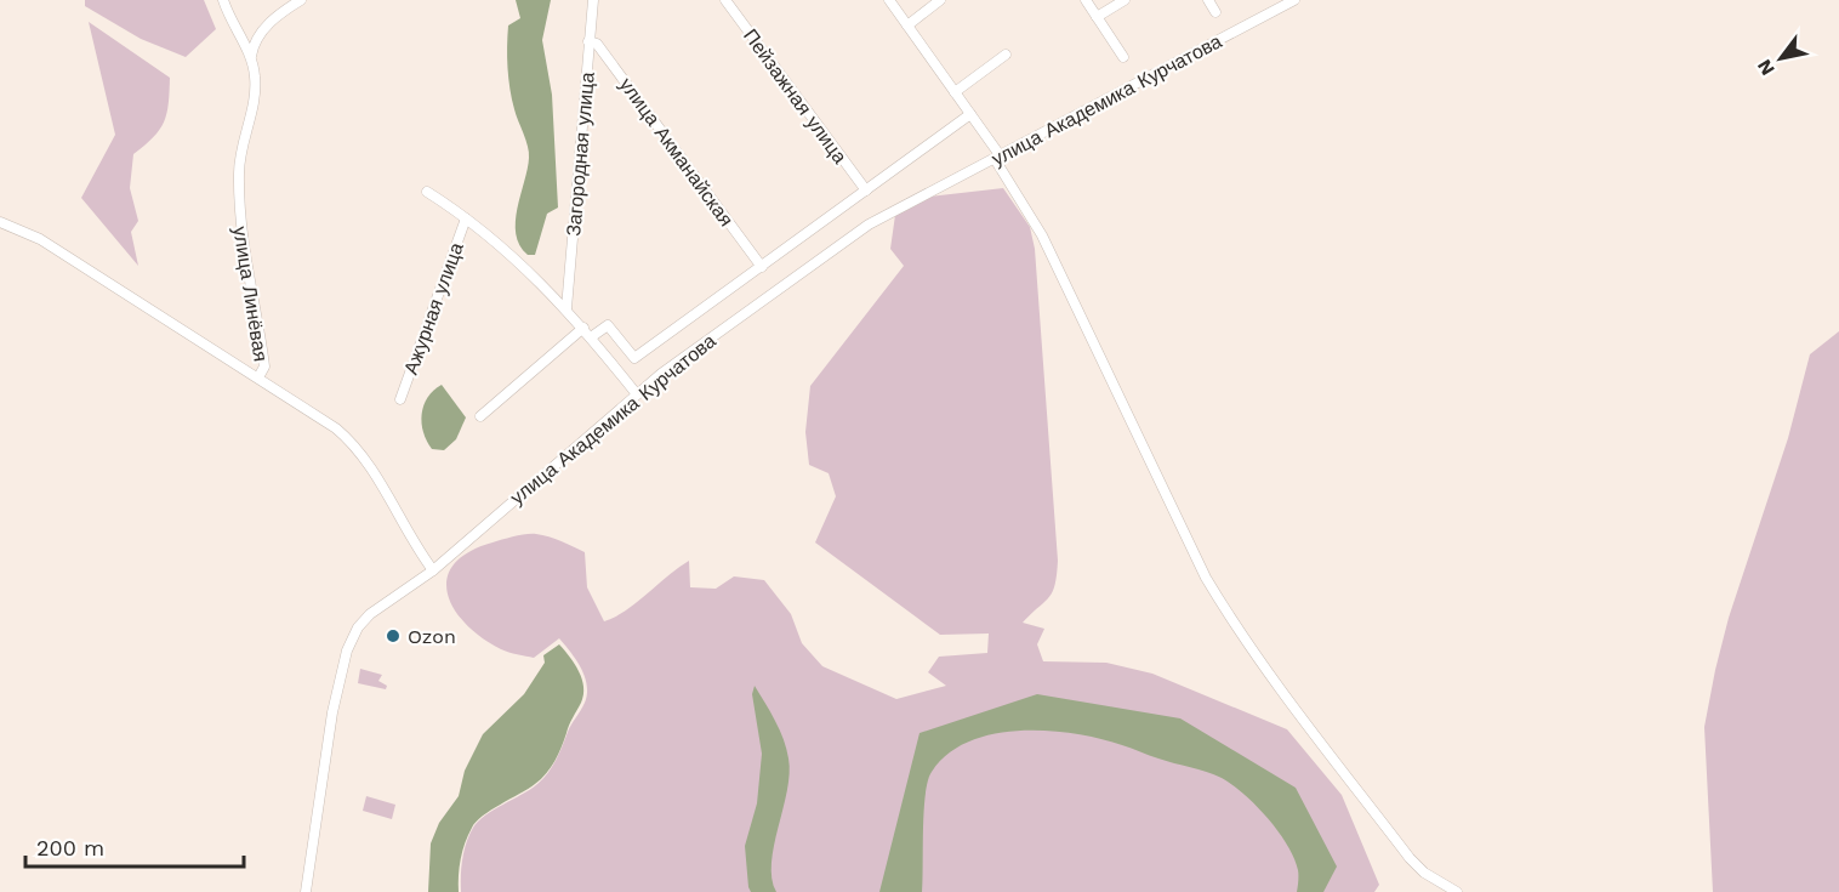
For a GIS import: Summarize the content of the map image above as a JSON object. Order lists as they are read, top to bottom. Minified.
{"streets":{"street":["Пейзажная улица","улица Академика Курчатова","улица Акманайская","Загородная улица","улица Линёвая","Ажурная улица"]},"crossings":[["улица Акманайская","Загородная улица"]],"places":["Ozon"],"scale_bar":"200 m","north":"bottom left"}
